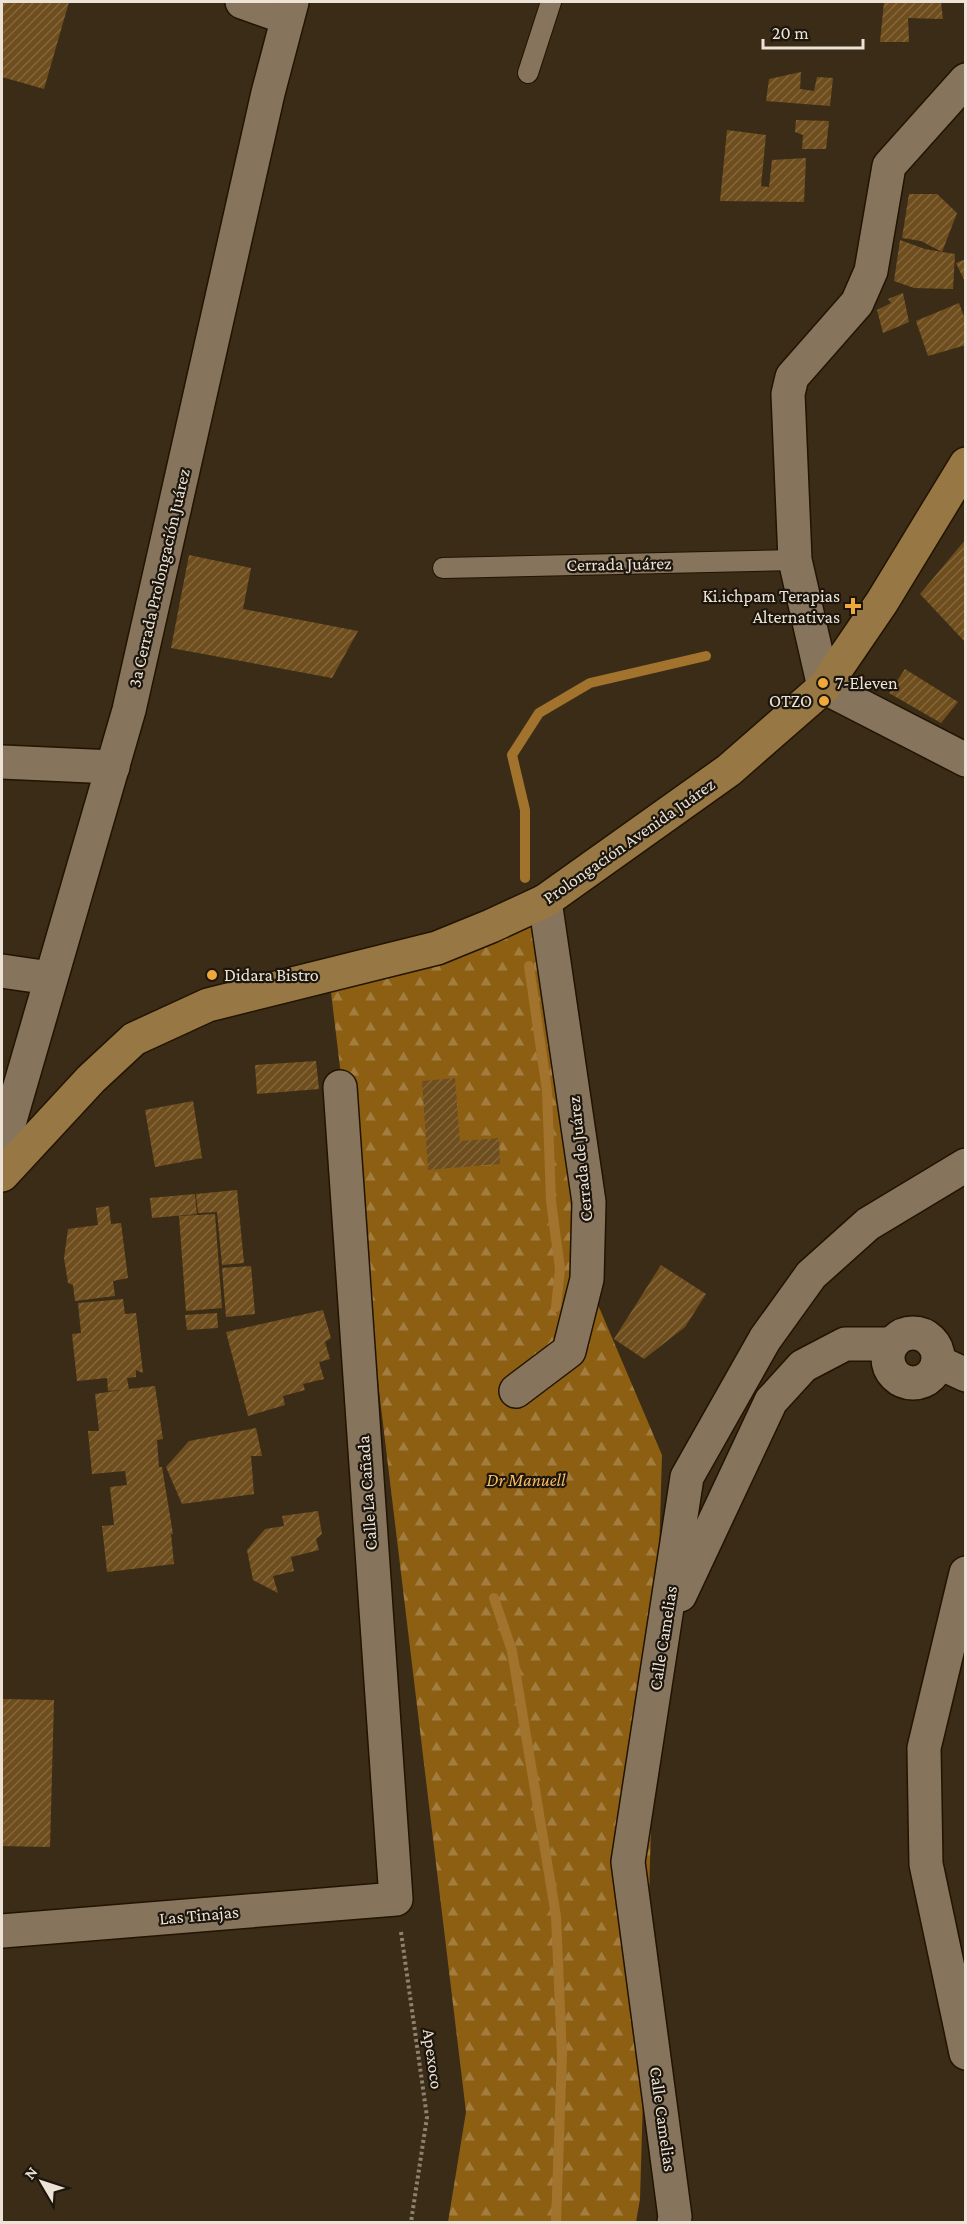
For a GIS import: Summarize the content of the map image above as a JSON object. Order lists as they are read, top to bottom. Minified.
{"streets":{"street":["3a Cerrada Prolongación Juárez","Prolongación Avenida Juárez","Cerrada de Juárez","Calle La Cañada","Calle Camelias","Las Tinajas"],"lane":["Cerrada Juárez"],"path":["Apexoco"]},"crossings":[["Prolongación Avenida Juárez","Cerrada de Juárez"],["Calle La Cañada","Las Tinajas"],["Calle La Cañada","Apexoco"],["Las Tinajas","Apexoco"]],"parks":["Dr Manuell"],"places":{"health":["Ki.ichpam Terapias Alternativas"],"other":["7-Eleven","OTZO","Didara Bistro"]},"scale_bar":"20 m","north":"top left"}
